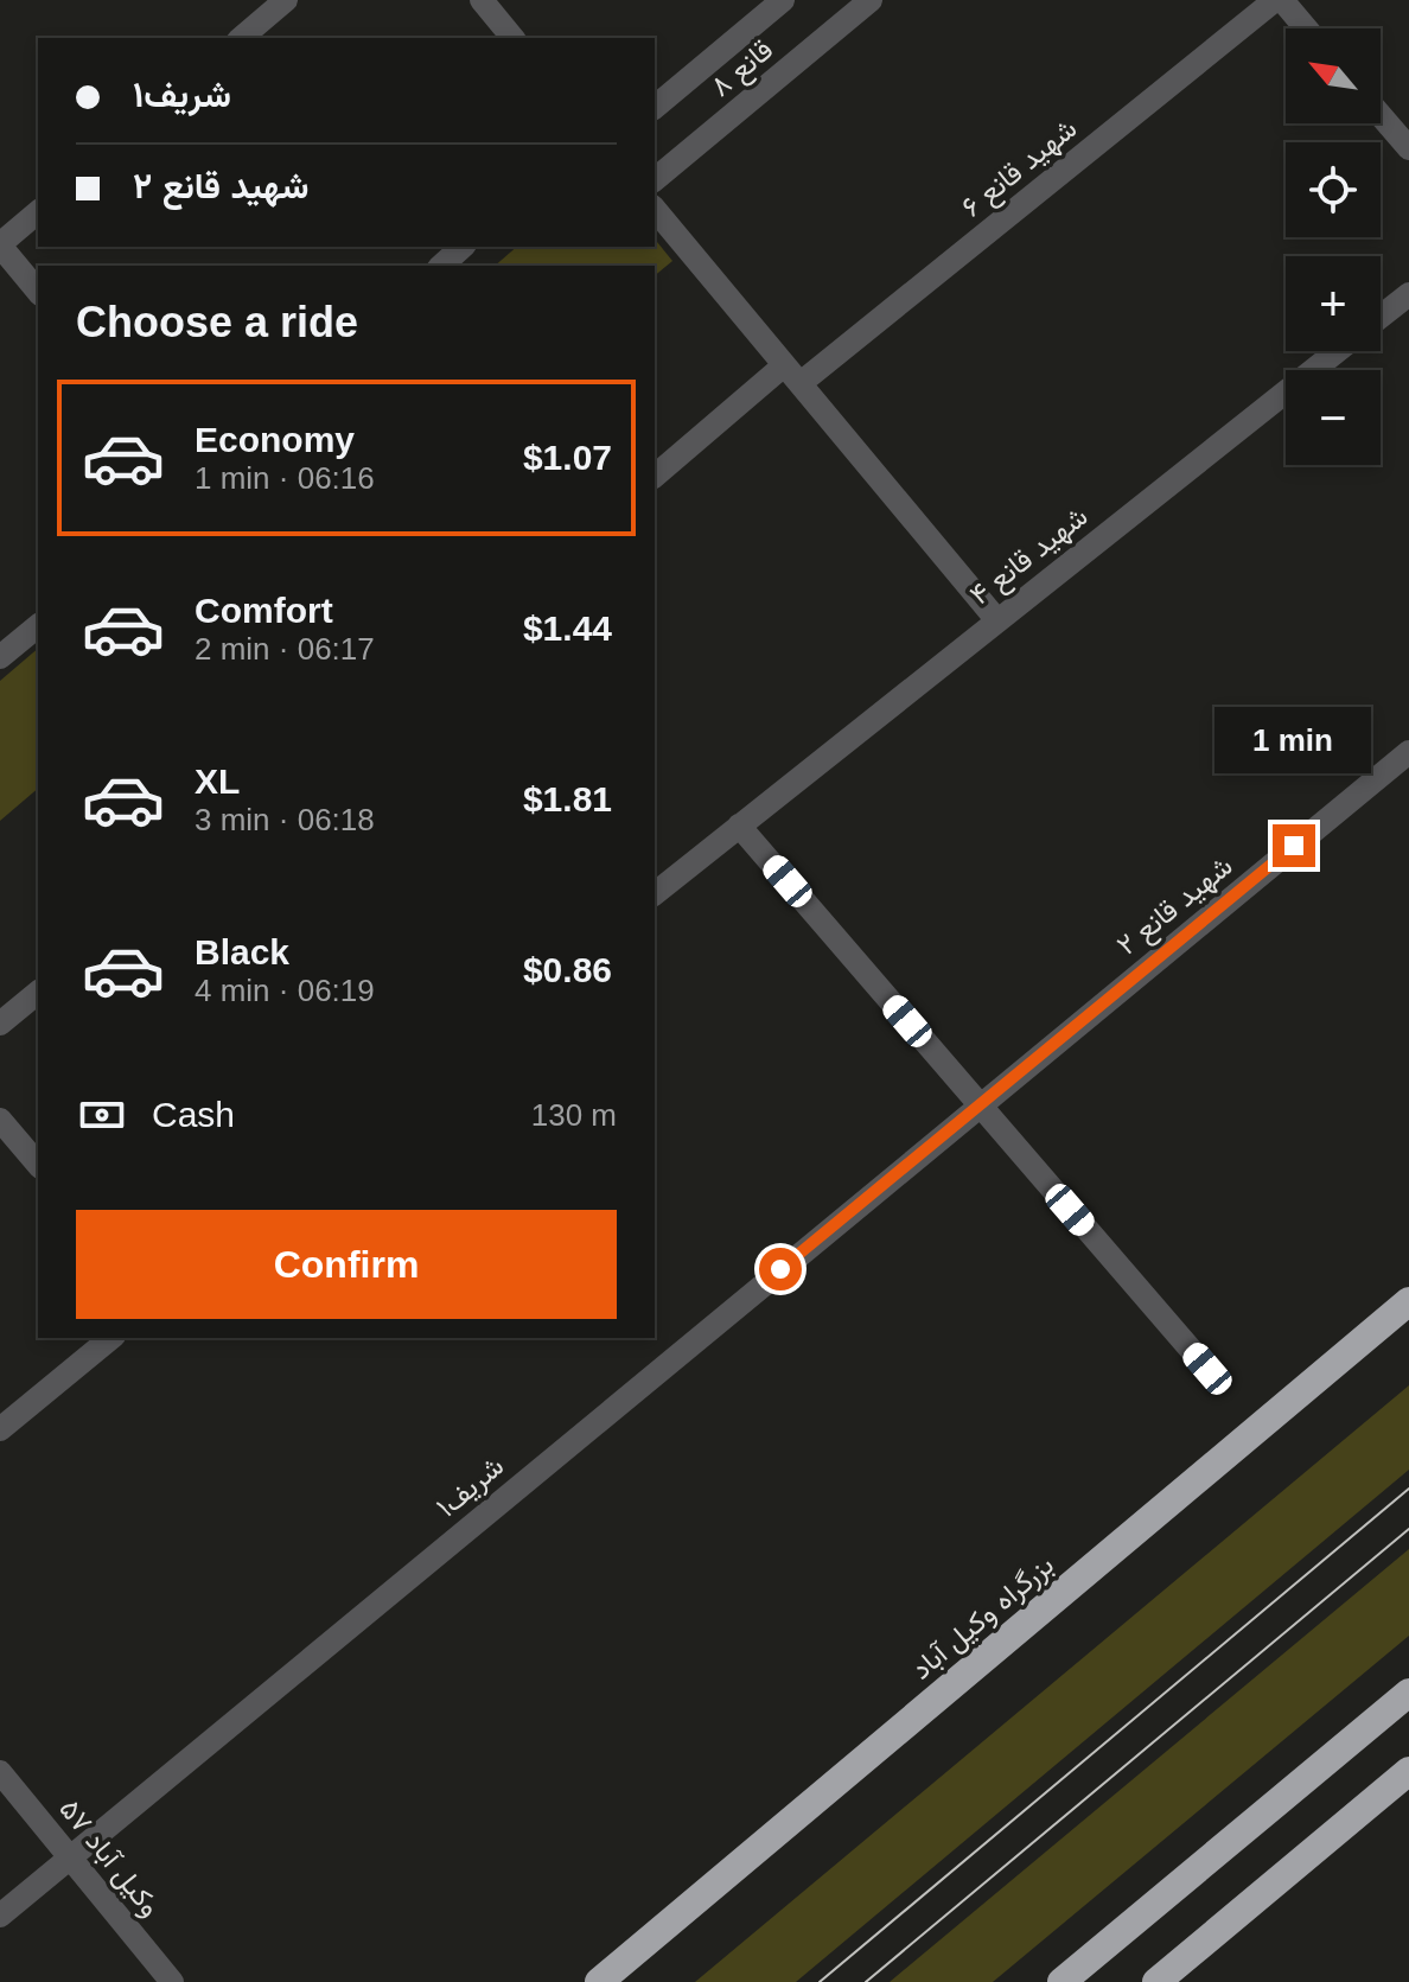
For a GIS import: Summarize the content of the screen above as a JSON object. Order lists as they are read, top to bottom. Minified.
{"streets":{"highway":["بزرگراه وکیل آباد"],"street":["قانع ۸","شهید قانع ۶","شهید قانع ۴","شهید قانع ۲","شریف١","۵۷ وکیل آباد"]},"crossings":[["شهید قانع ۲","شریف١"],["شریف١","۵۷ وکیل آباد"]],"north":"top left","page":{"map_buttons":["+","−"],"banner":["شریف١","شهید قانع ۲"],"heading":"Choose a ride","list":[{"name":"Economy","note":"1 min · 06:16","value":"$1.07"},{"name":"Comfort","note":"2 min · 06:17","value":"$1.44"},{"name":"XL","note":"3 min · 06:18","value":"$1.81"},{"name":"Black","note":"4 min · 06:19","value":"$0.86"}],"bubble":"1 min","pay":["Cash","130 m"],"buttons":"Confirm"}}
